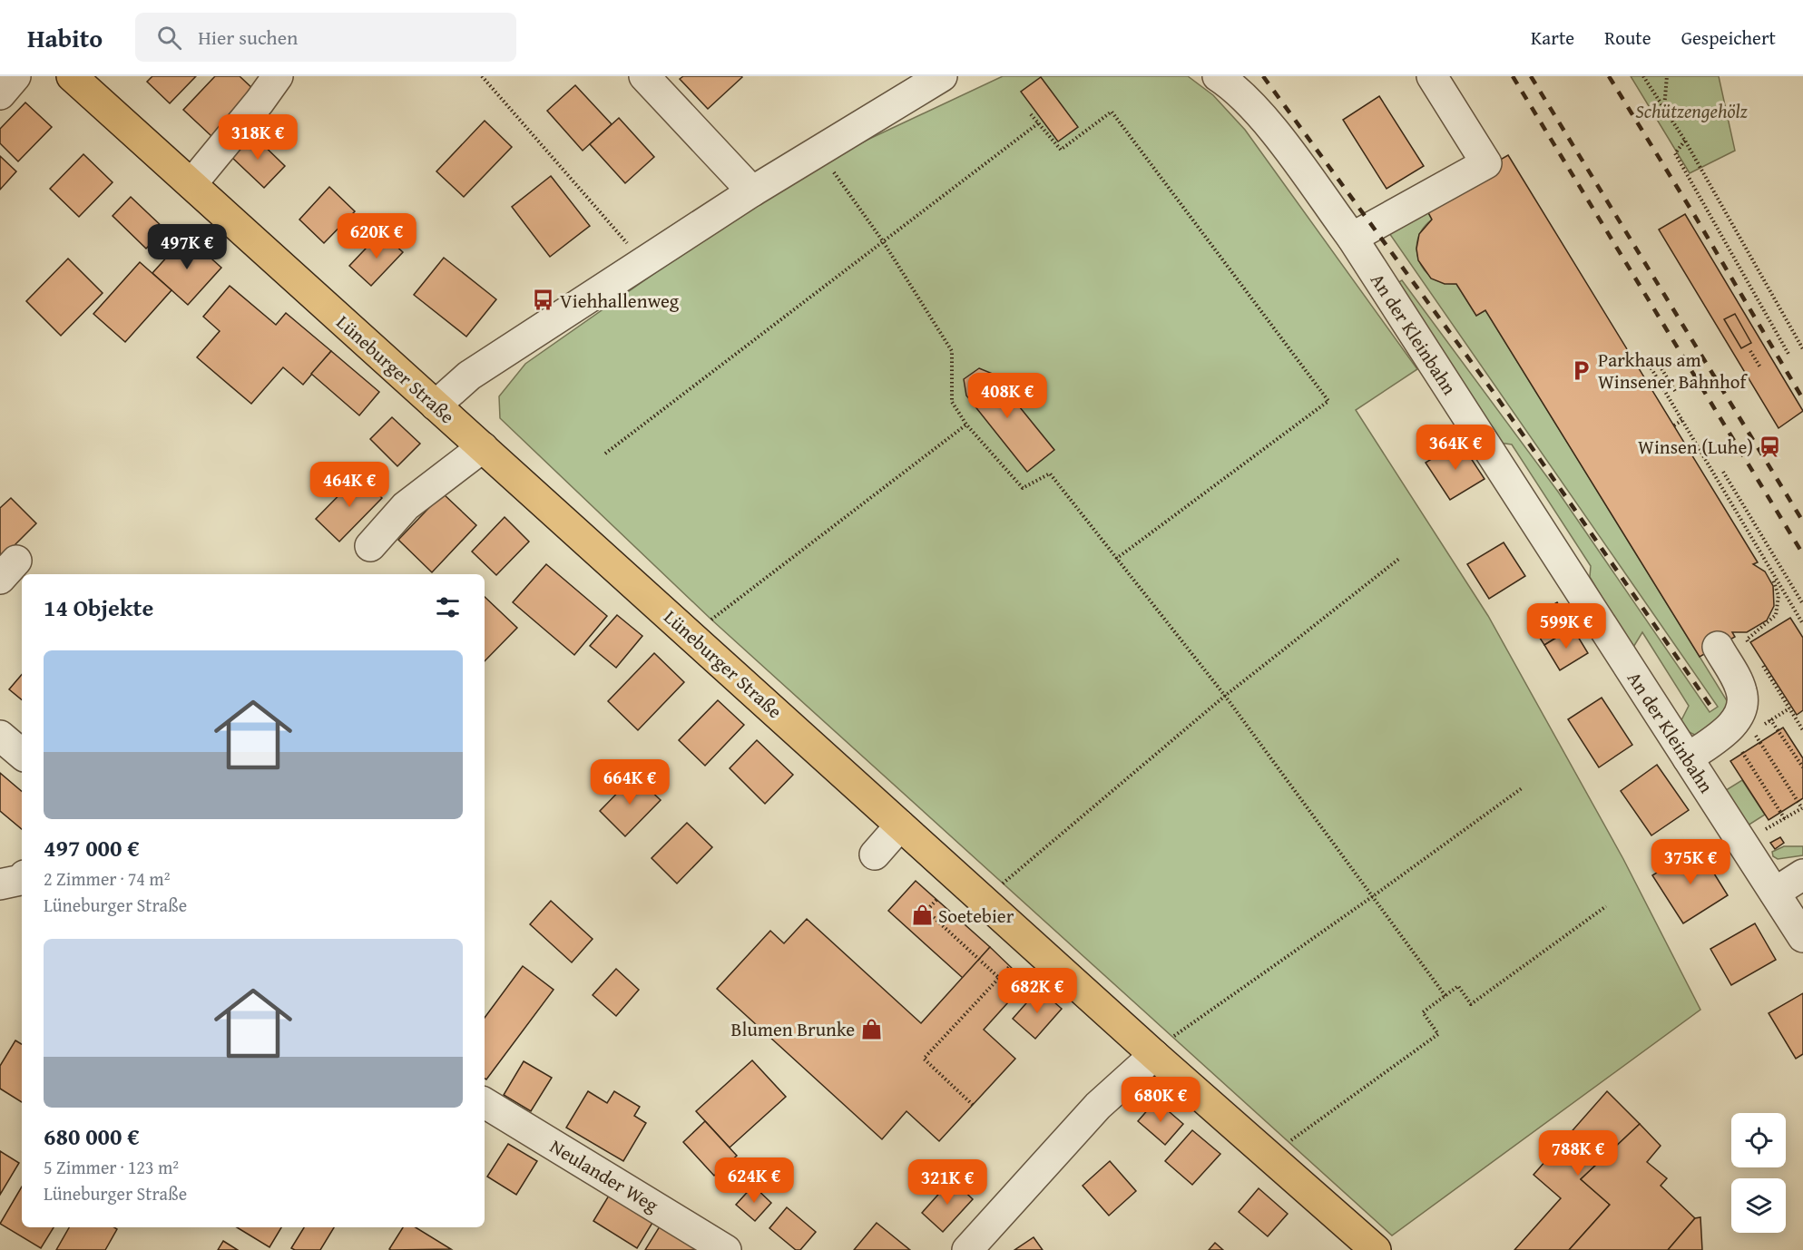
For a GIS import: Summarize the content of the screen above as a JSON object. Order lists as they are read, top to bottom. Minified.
{"streets":{"main road":["Lüneburger Straße"],"street":["An der Kleinbahn","Neulander Weg"]},"parks":["Schützengehölz"],"places":{"bus stop":["Viehhallenweg"],"parking":["Parkhaus am Winsener Bahnhof"],"station":["Winsen (Luhe)"],"shop":["Soetebier","Blumen Brunke"]},"page":{"header":"Habito","search":"Hier suchen","nav":["Karte","Route","Gespeichert"],"price":["318K €","620K €","497K €","408K €","364K €","464K €","599K €","664K €","375K €","682K €","680K €","788K €","624K €","321K €"],"heading":"14 Objekte","list":[{"name":"497 000 €","note":"2 Zimmer · 74 m² · Lüneburger Straße"},{"name":"680 000 €","note":"5 Zimmer · 123 m² · Lüneburger Straße"}]}}
